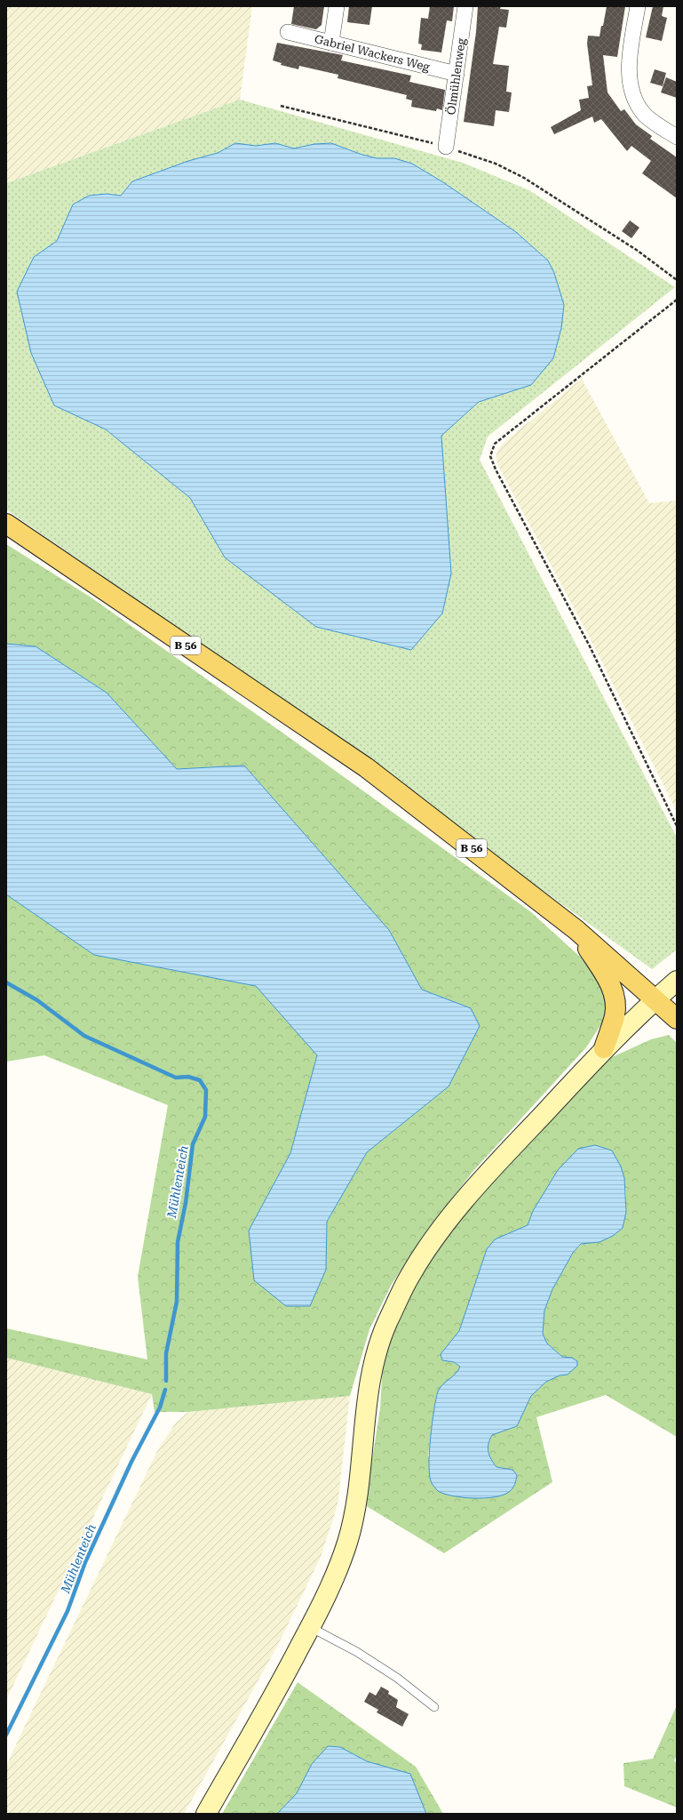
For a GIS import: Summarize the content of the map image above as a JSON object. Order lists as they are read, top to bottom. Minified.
{"streets":{"main road":["B 56"],"street":["Gabriel Wackers Weg","Ölmühlenweg"]},"crossings":[["Gabriel Wackers Weg","Ölmühlenweg"]],"water":["Mühlenteich"]}
